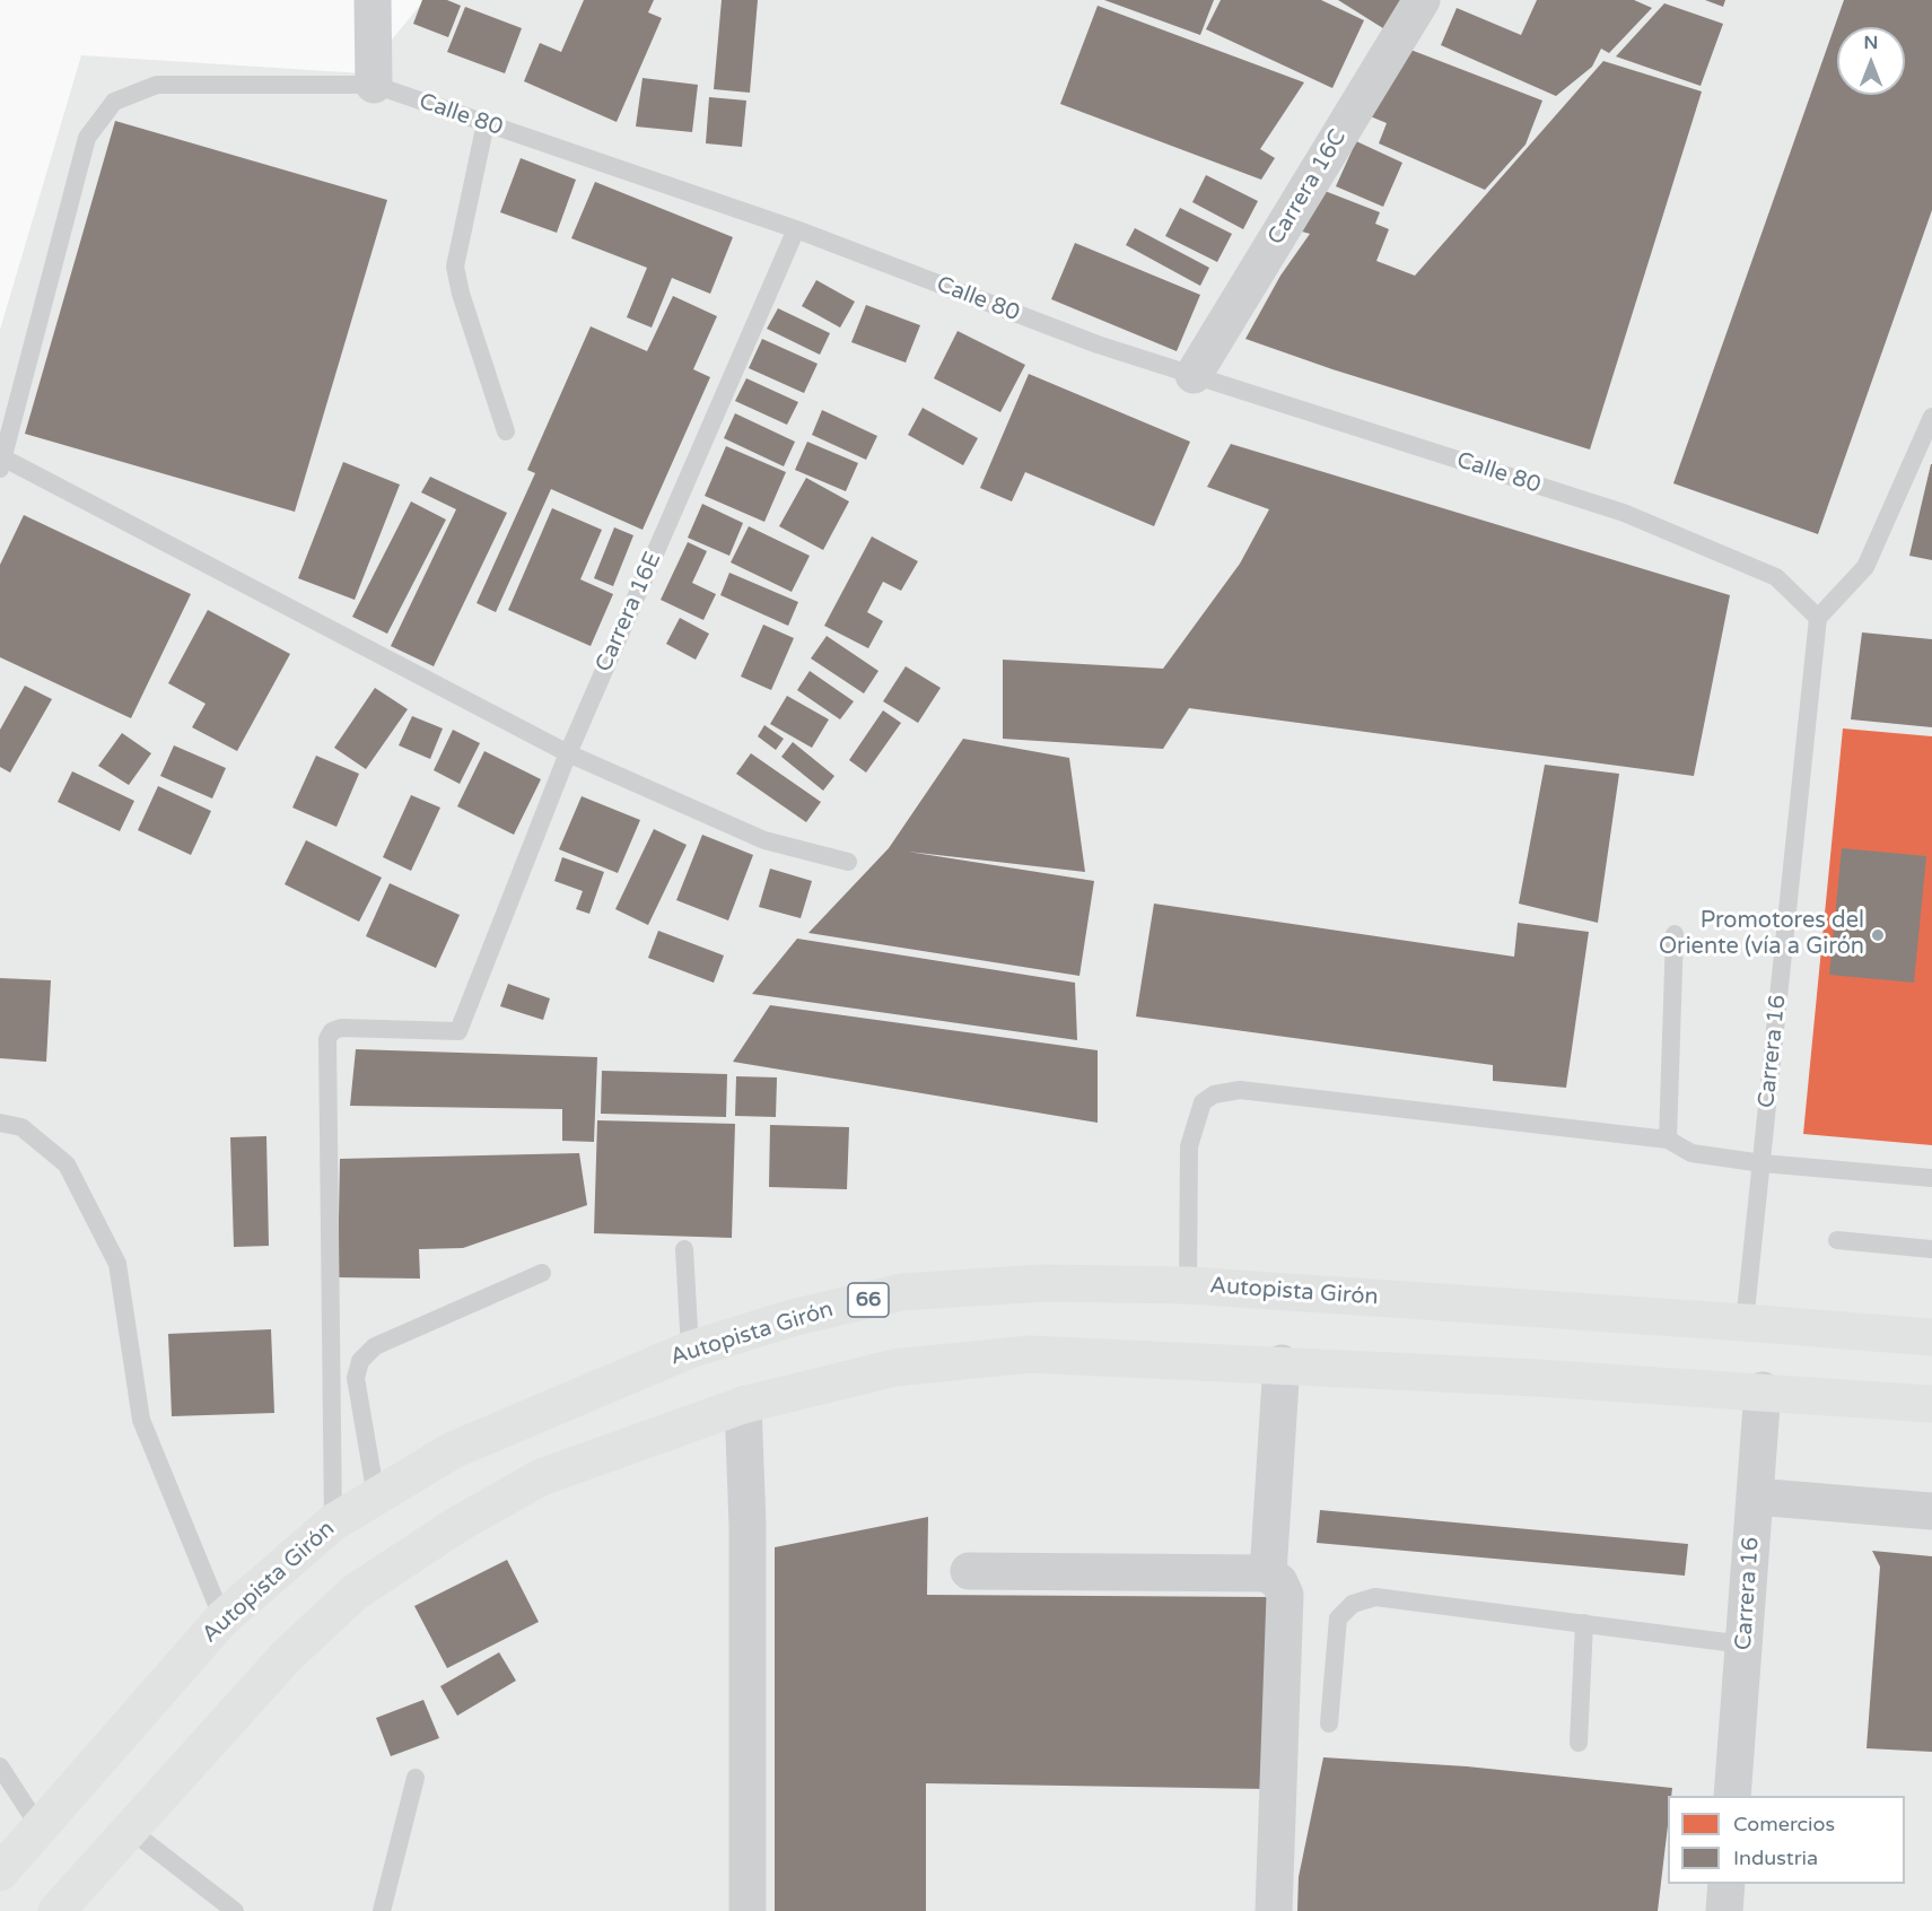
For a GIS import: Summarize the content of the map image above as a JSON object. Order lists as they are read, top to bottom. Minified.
{"streets":{"highway":["Autopista Girón","66"],"street":["Carrera 16C","Carrera 16"],"lane":["Calle 80","Carrera 16E"]},"crossings":[["Calle 80","Carrera 16C"],["Calle 80","Carrera 16E"],["Calle 80","Carrera 16"],["Carrera 16E","Autopista Girón"],["Carrera 16","Autopista Girón"]],"places":["Promotores del Oriente (vía a Girón"],"legend":["Comercios","Industria"],"north":"top"}
